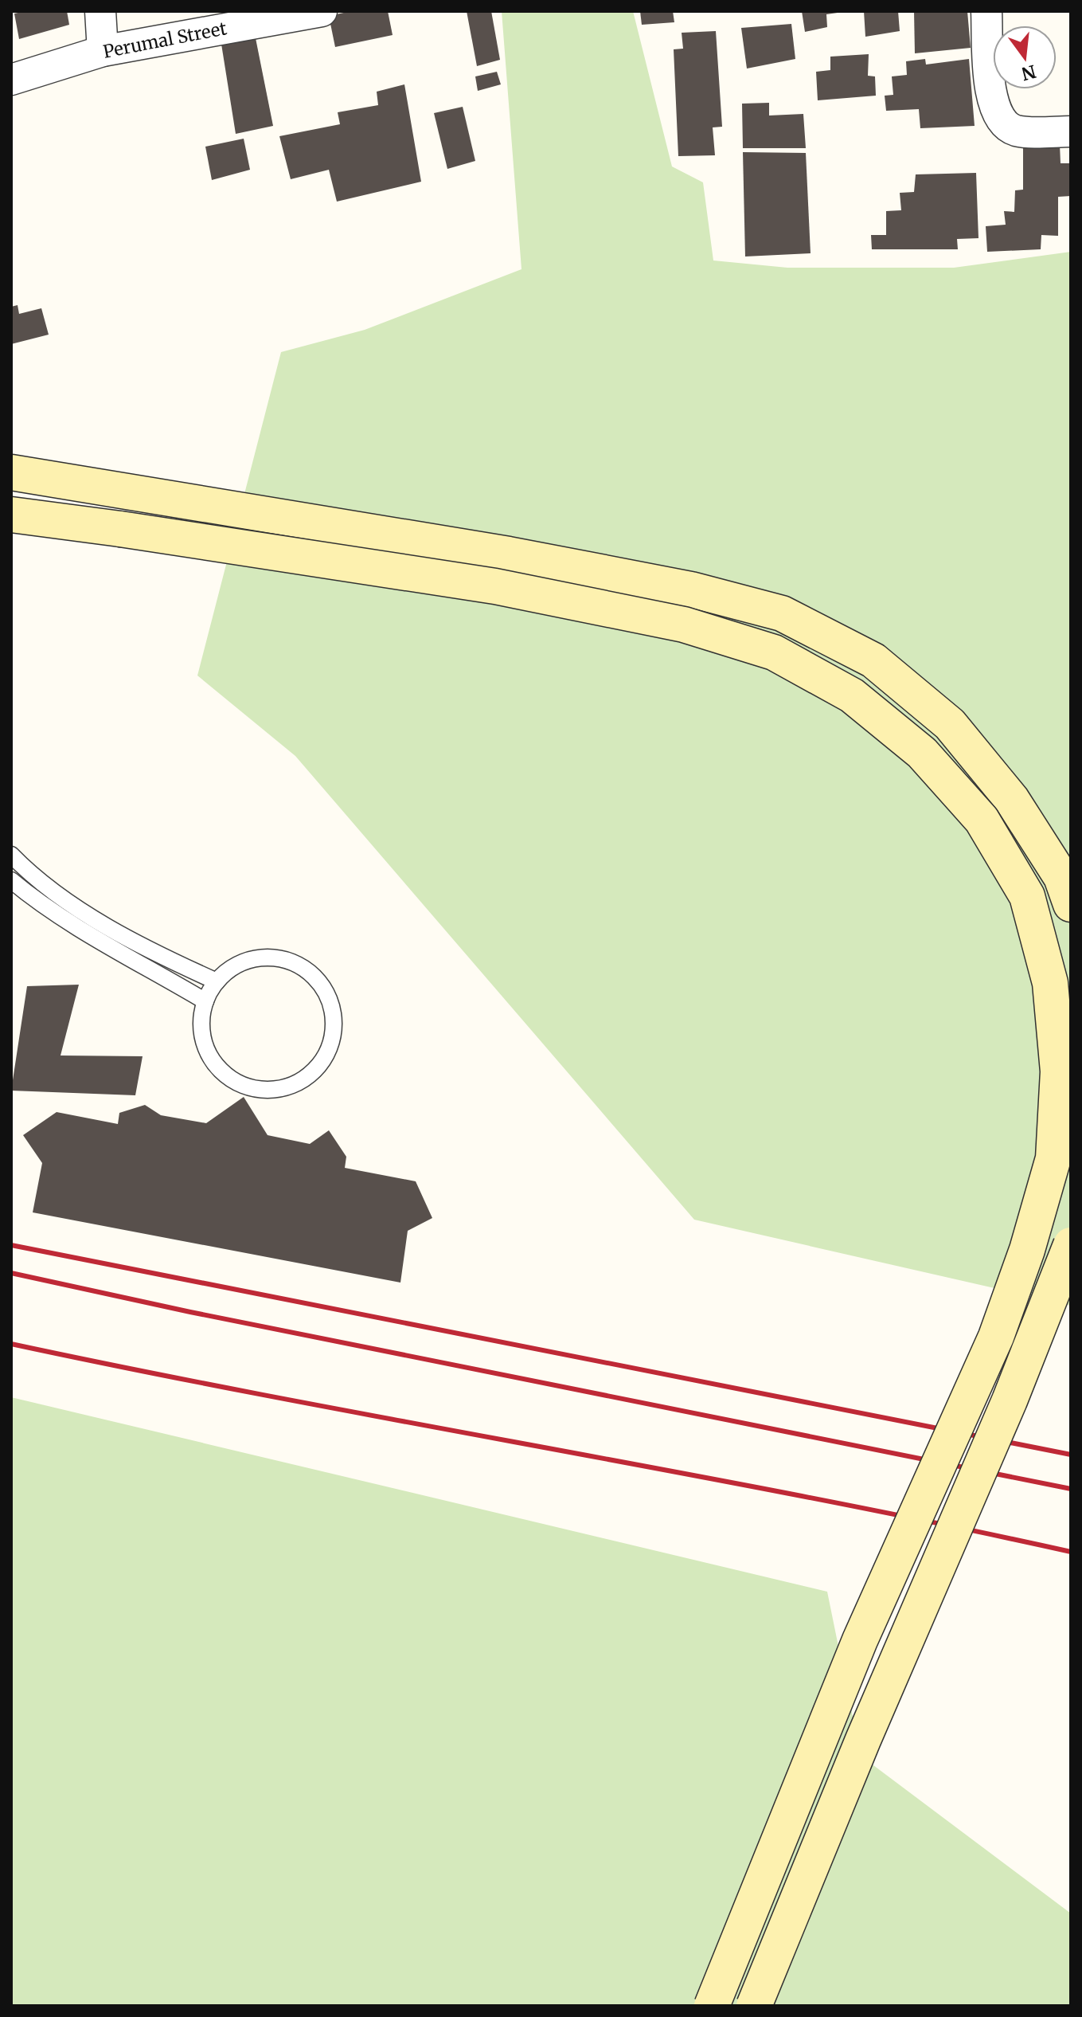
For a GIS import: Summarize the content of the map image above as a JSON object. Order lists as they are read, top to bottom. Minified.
{"streets":{"street":["Perumal Street"]},"north":"bottom"}
